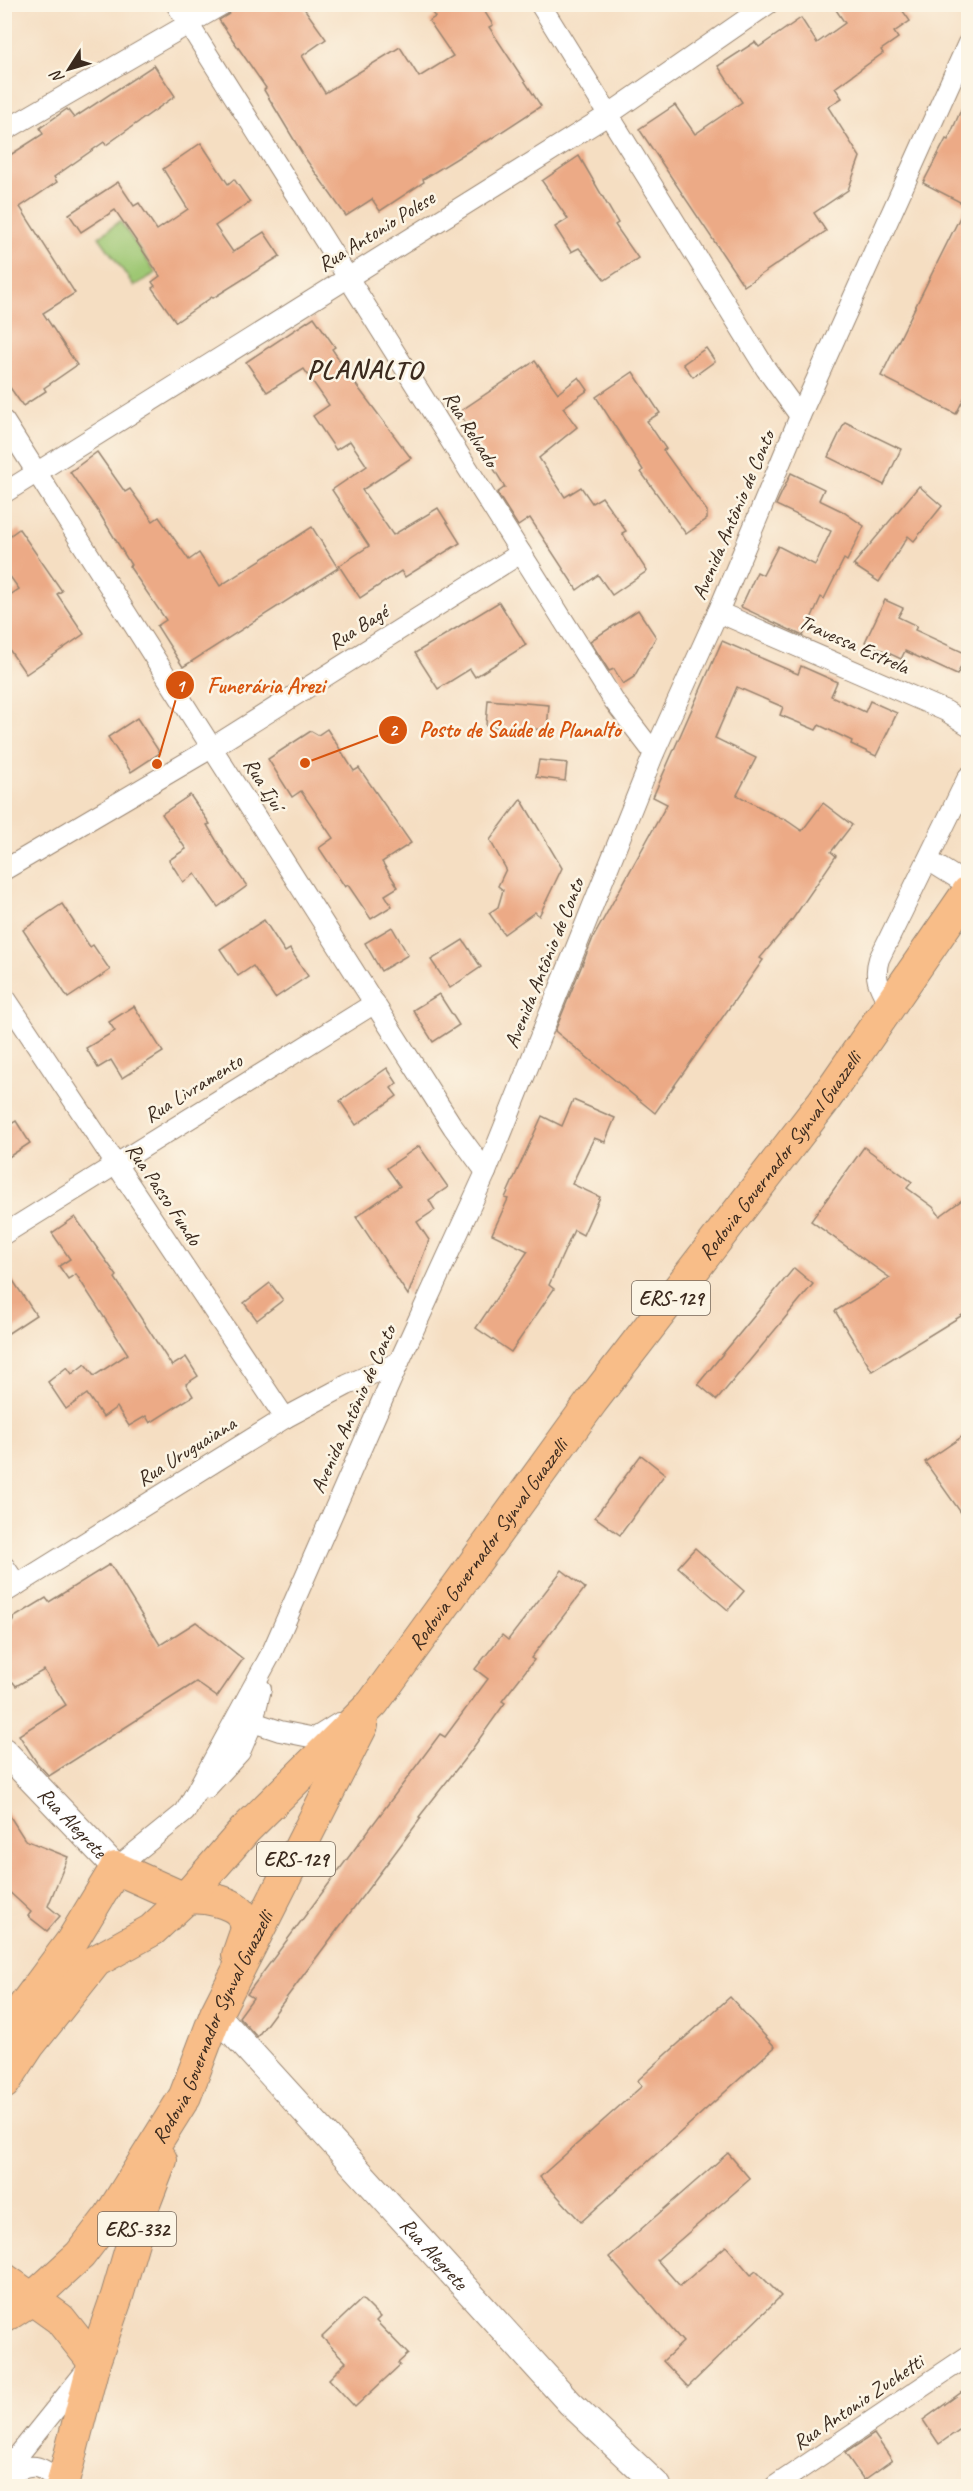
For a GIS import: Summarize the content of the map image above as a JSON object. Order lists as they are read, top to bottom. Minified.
{"streets":{"main road":["Rodovia Governador Synval Guazzelli","ERS-129","ERS-332"],"street":["Rua Antonio Polese","Rua Relvado","Avenida Antônio de Conto","Rua Bagé","Travessa Estrela","Rua Ijuí","Rua Livramento","Rua Passo Fundo","Rua Uruguaiana","Rua Alegrete","Rua Antonio Zuchetti"]},"crossings":[["Rua Antonio Polese","Rua Relvado"],["Rua Antonio Polese","Rua Ijuí"],["Rua Relvado","Avenida Antônio de Conto"],["Rua Relvado","Rua Bagé"],["Avenida Antônio de Conto","Travessa Estrela"],["Avenida Antônio de Conto","Rua Ijuí"],["Avenida Antônio de Conto","Rua Uruguaiana"],["Avenida Antônio de Conto","Rua Alegrete"],["Rua Bagé","Rua Ijuí"],["Rua Ijuí","Rua Livramento"],["Rua Livramento","Rua Passo Fundo"],["Rodovia Governador Synval Guazzelli","Rua Alegrete"],["Rodovia Governador Synval Guazzelli","ERS-332"],["Rua Passo Fundo","Rua Uruguaiana"]],"districts":["PLANALTO"],"places":["Posto de Saúde de Planalto","Funerária Arezi"],"north":"bottom left"}
